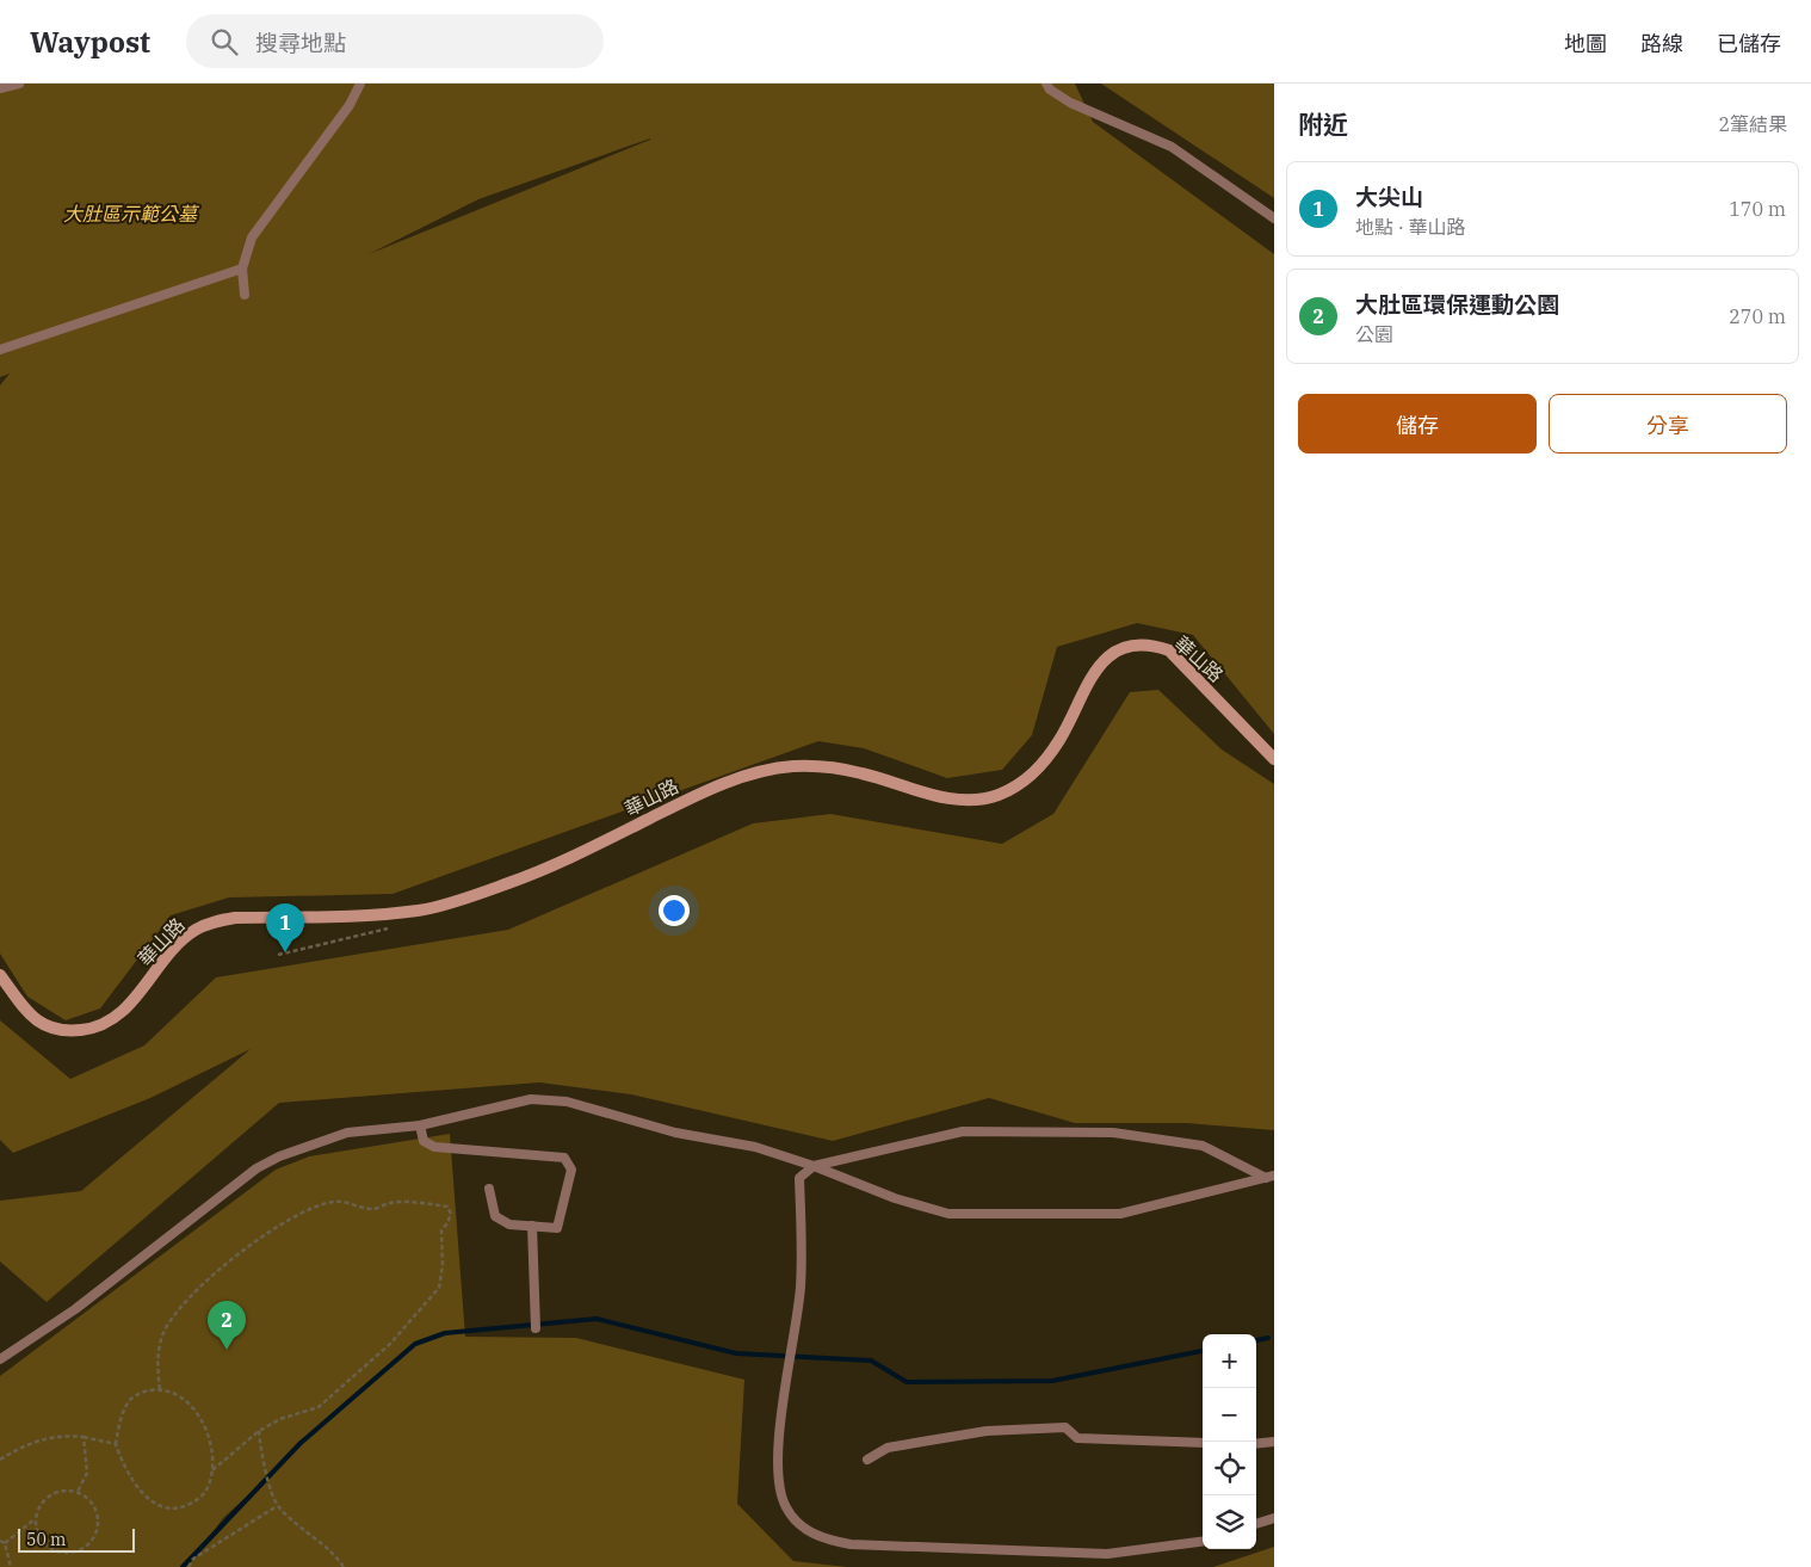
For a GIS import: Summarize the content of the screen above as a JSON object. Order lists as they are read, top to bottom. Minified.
{"streets":{"street":["華山路"]},"parks":["大肚區示範公墓"],"scale_bar":"50 m","page":{"header":"Waypost","search":"搜尋地點","nav":["地圖","路線","已儲存"],"heading":["附近","2筆結果"],"list":[{"mark":"1","name":"大尖山","note":"地點 · 華山路","value":"170 m"},{"mark":"2","name":"大肚區環保運動公園","note":"公園","value":"270 m"}],"buttons":["儲存","分享"],"pins":["1","2"],"map_buttons":["+","−"],"scale":"50 m"}}
